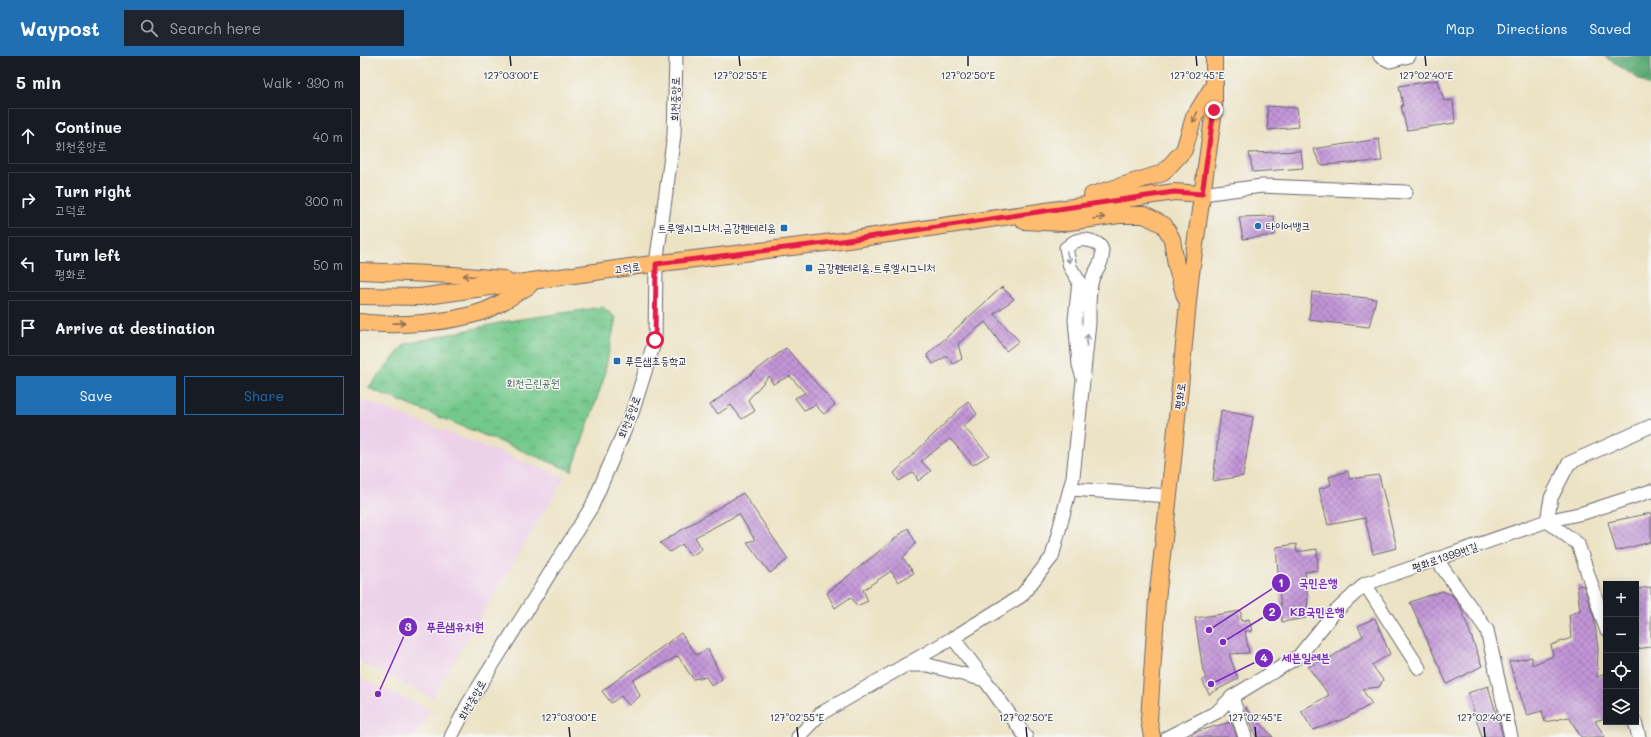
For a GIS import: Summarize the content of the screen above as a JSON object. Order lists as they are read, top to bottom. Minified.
{"streets":{"main road":["고덕로","평화로"],"street":["회천중앙로","평화로1399번길"]},"crossings":[["회천중앙로","고덕로"],["고덕로","평화로"]],"parks":["회천근린공원"],"places":{"other":["타이어뱅크","국민은행","KB국민은행","세븐일레븐","푸른샘유치원"],"transit":["트루엘시그니처.금강펜테리움","금강펜테리움.트루엘시그니처","푸른샘초등학교"]},"page":{"header":"Waypost","search":"Search here","nav":["Map","Directions","Saved"],"heading":["5 min","Walk · 390 m"],"list":[["Continue","회천중앙로","40 m"],["Turn right","고덕로","300 m"],["Turn left","평화로","50 m"],"Arrive at destination"],"buttons":["Save","Share"],"map_buttons":["+","−"]},"coordinates":["127°03'00\"E","127°02'55\"E","127°02'50\"E","127°02'45\"E","127°02'40\"E"]}
